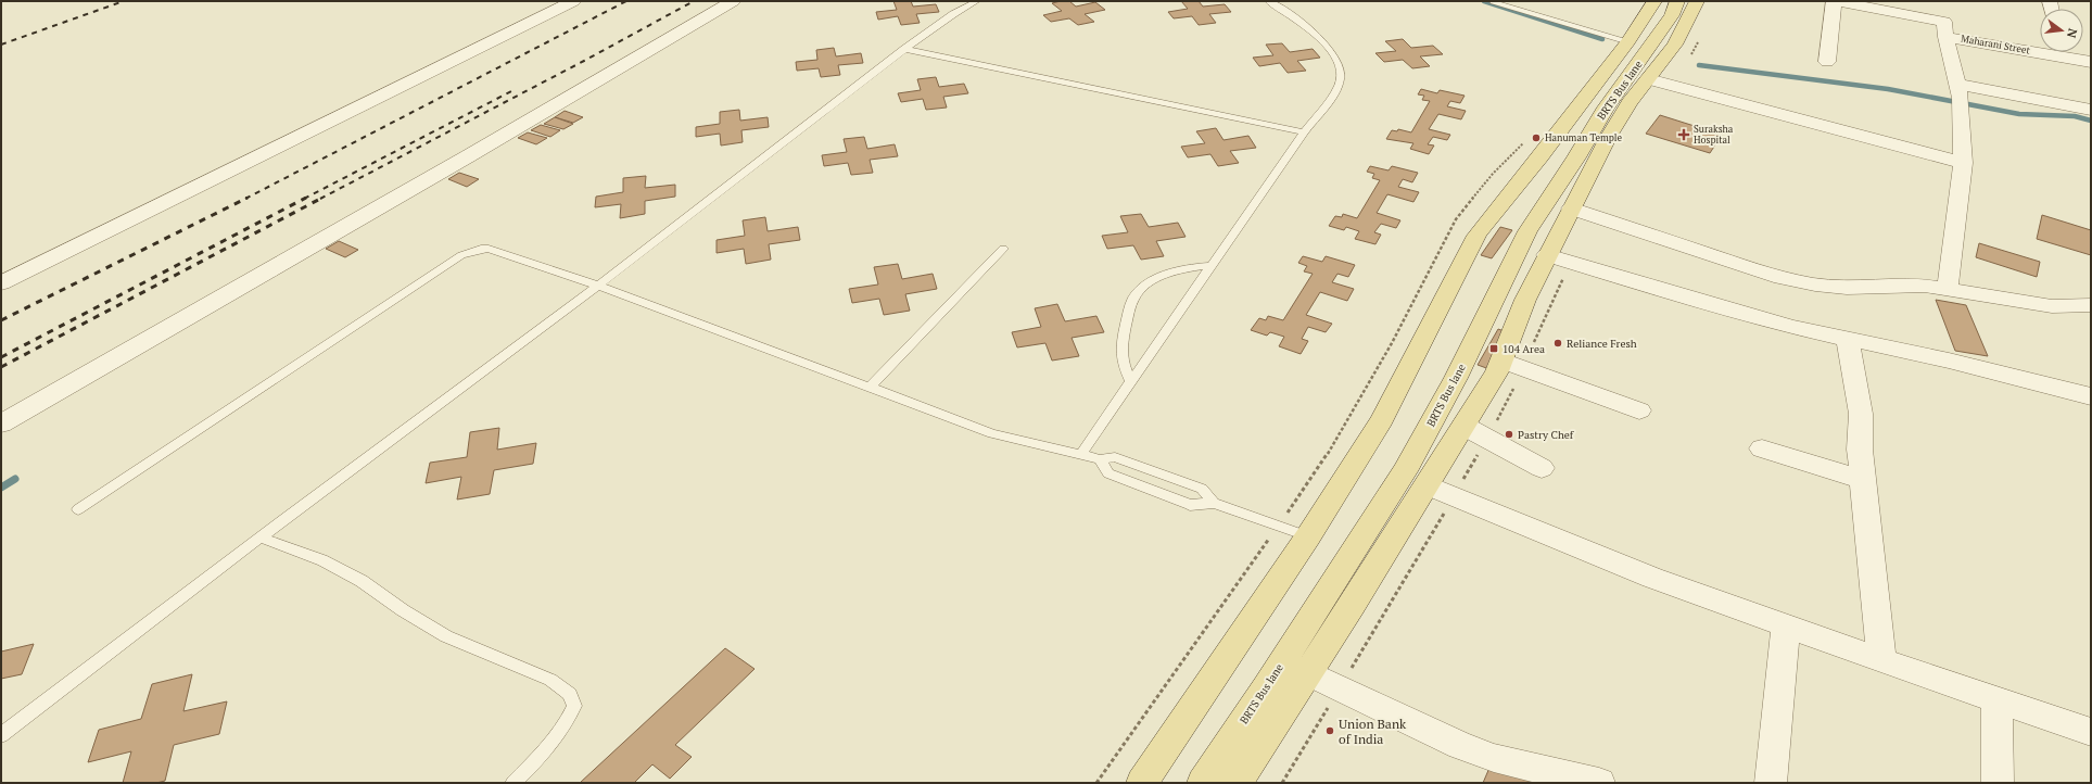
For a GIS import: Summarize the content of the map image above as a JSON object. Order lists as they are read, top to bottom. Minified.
{"streets":{"main road":["BRTS Bus lane"],"street":["Maharani Street"]},"places":{"health":["Suraksha Hospital"],"other":["Hanuman Temple","Reliance Fresh","Pastry Chef","Union Bank of India"],"transit":["104 Area"]},"north":"right"}
